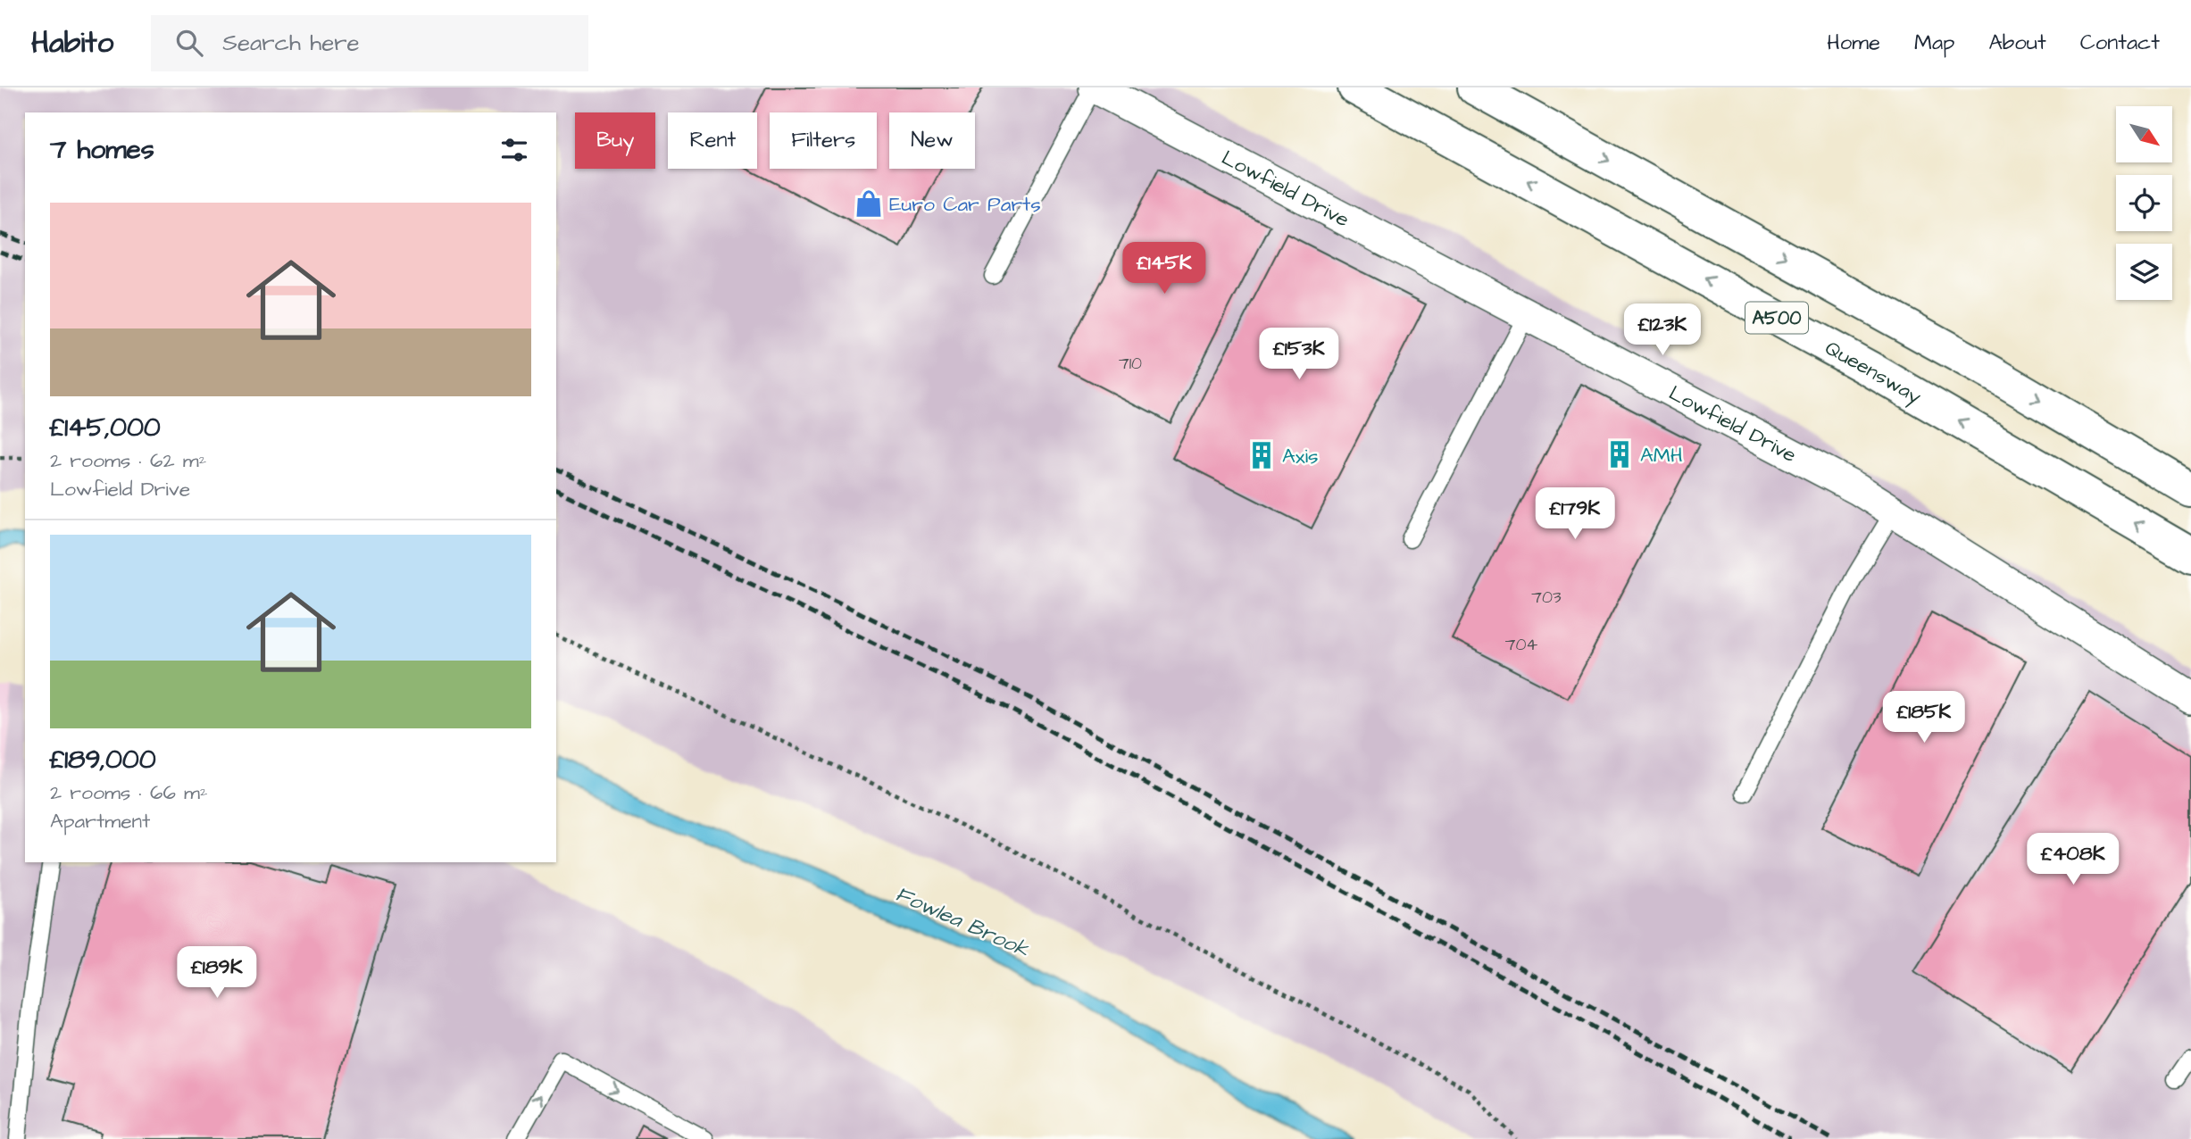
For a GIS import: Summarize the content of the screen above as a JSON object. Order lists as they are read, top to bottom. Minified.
{"streets":{"highway":["A500","Queensway"],"street":["Lowfield Drive"]},"water":["Fowlea Brook"],"places":{"shop":["Euro Car Parts"],"building":["AMH","Axis"]},"house_numbers":["710","703","704"],"north":"bottom right","page":{"header":"Habito","search":"Search here","nav":["Home","Map","About","Contact"],"chip":["Buy","Rent","Filters","New"],"heading":"7 homes","list":[{"name":"£145,000","note":"2 rooms · 62 m² · Lowfield Drive"},{"name":"£189,000","note":"2 rooms · 66 m² · Apartment"}],"price":["£145K","£123K","£153K","£179K","£185K","£408K","£189K"]}}
